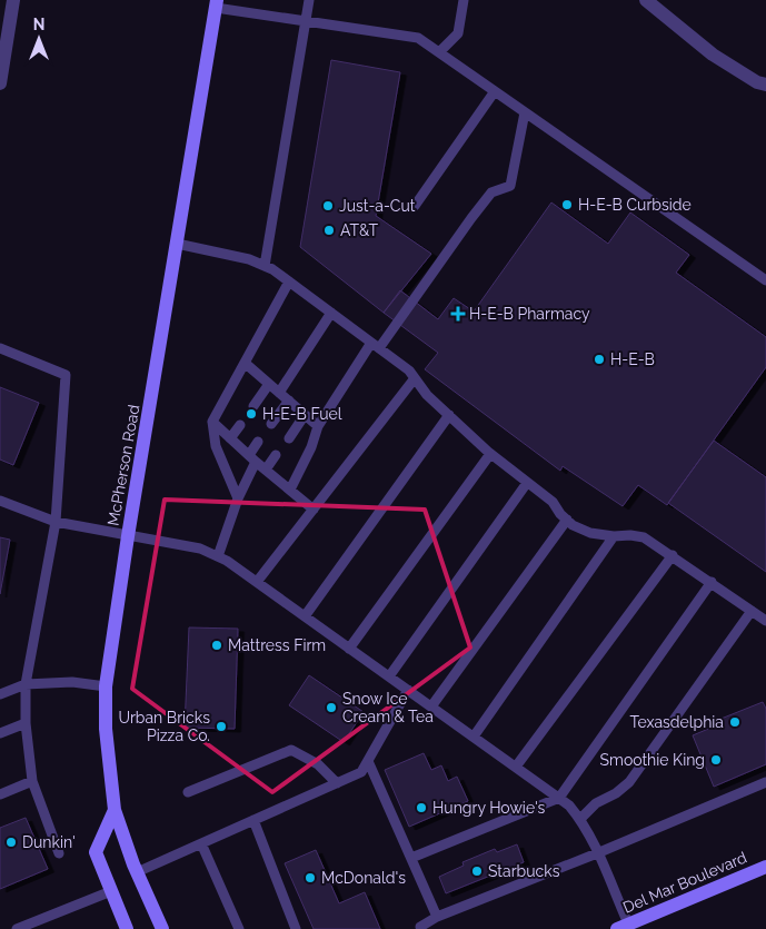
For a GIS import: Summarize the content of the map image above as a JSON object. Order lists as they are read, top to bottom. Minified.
{"streets":{"main road":["McPherson Road","Del Mar Boulevard"]},"places":{"other":["H-E-B Curbside","Just-a-Cut","AT&T","H-E-B","H-E-B Fuel","Mattress Firm","Snow Ice Cream & Tea","Texasdelphia","Urban Bricks Pizza Co.","Smoothie King","Hungry Howie's","Dunkin'","Starbucks","McDonald's"],"health":["H-E-B Pharmacy"]},"north":"top"}
